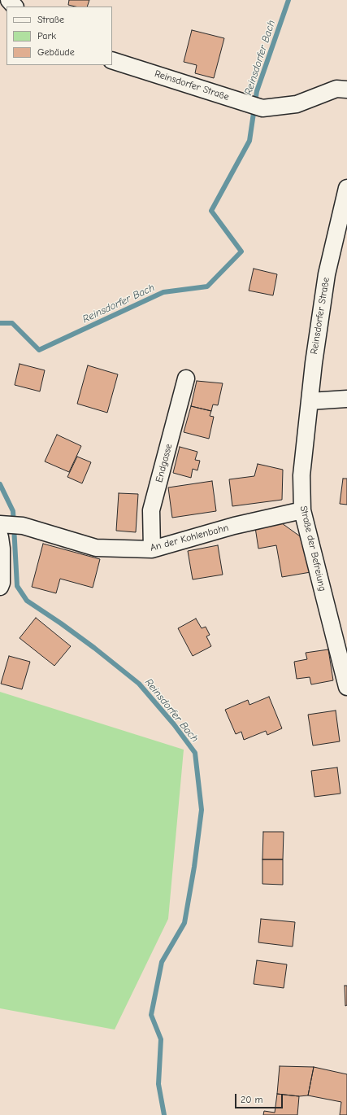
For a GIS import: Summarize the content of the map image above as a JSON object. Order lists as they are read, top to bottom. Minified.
{"streets":{"street":["Reinsdorfer Straße","Endgasse","An der Kohlenbahn","Straße der Befreiung"]},"crossings":[["Reinsdorfer Straße","Straße der Befreiung"],["Endgasse","An der Kohlenbahn"],["An der Kohlenbahn","Straße der Befreiung"]],"water":["Reinsdorfer Bach"],"legend":["Straße","Park","Gebäude"],"scale_bar":"20 m"}
